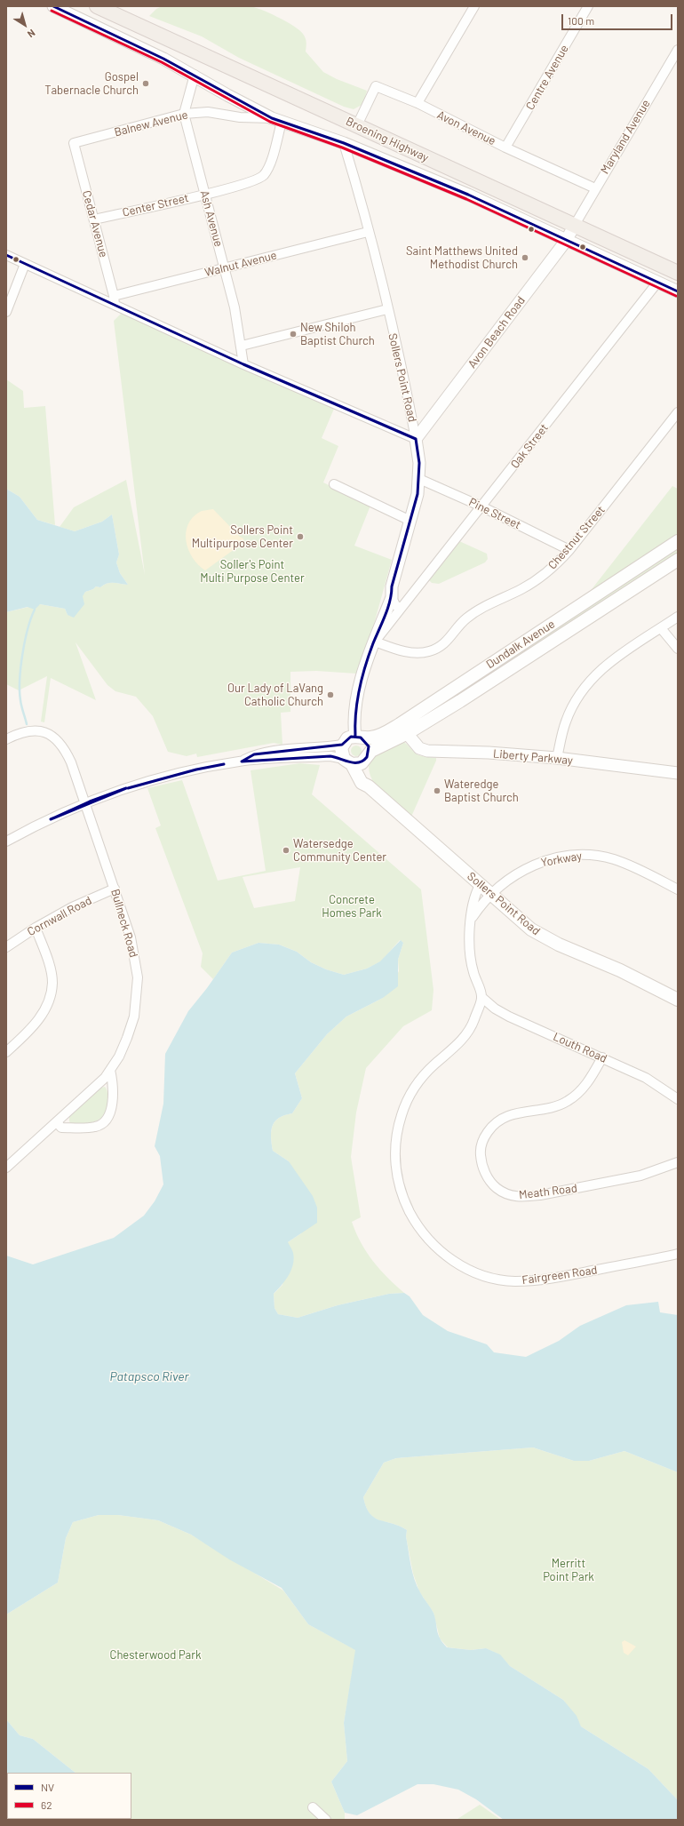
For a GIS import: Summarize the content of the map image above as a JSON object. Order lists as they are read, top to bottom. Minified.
{"streets":{"main road":["Broening Highway","Sollers Point Road","Dundalk Avenue"],"street":["Centre Avenue","Balnew Avenue","Avon Avenue","Maryland Avenue","Center Street","Ash Avenue","Cedar Avenue","Walnut Avenue","Avon Beach Road","Oak Street","Pine Street","Chestnut Street","Liberty Parkway","Yorkway","Cornwall Road","Bullneck Road","Louth Road","Meath Road","Fairgreen Road"]},"crossings":[["Centre Avenue","Avon Avenue"],["Balnew Avenue","Center Street"],["Balnew Avenue","Ash Avenue"],["Balnew Avenue","Cedar Avenue"],["Avon Avenue","Maryland Avenue"],["Avon Avenue","Broening Highway"],["Maryland Avenue","Broening Highway"],["Maryland Avenue","Avon Beach Road"],["Broening Highway","Avon Beach Road"],["Center Street","Ash Avenue"],["Center Street","Cedar Avenue"],["Ash Avenue","Walnut Avenue"],["Cedar Avenue","Walnut Avenue"],["Walnut Avenue","Sollers Point Road"],["Avon Beach Road","Sollers Point Road"],["Sollers Point Road","Oak Street"],["Sollers Point Road","Pine Street"],["Sollers Point Road","Chestnut Street"],["Sollers Point Road","Dundalk Avenue"],["Sollers Point Road","Yorkway"],["Oak Street","Pine Street"],["Oak Street","Chestnut Street"],["Pine Street","Chestnut Street"],["Dundalk Avenue","Liberty Parkway"],["Dundalk Avenue","Bullneck Road"],["Cornwall Road","Bullneck Road"],["Louth Road","Meath Road"],["Louth Road","Fairgreen Road"]],"water":["Patapsco River"],"parks":["Soller's Point Multi Purpose Center","Concrete Homes Park","Merritt Point Park","Chesterwood Park"],"places":["Gospel Tabernacle Church","Saint Matthews United Methodist Church","New Shiloh Baptist Church","Sollers Point Multipurpose Center","Our Lady of LaVang Catholic Church","Wateredge Baptist Church","Watersedge Community Center"],"lines":["transit line NV","transit line 62"],"legend":["NV","62"],"scale_bar":"100 m","north":"bottom right"}
